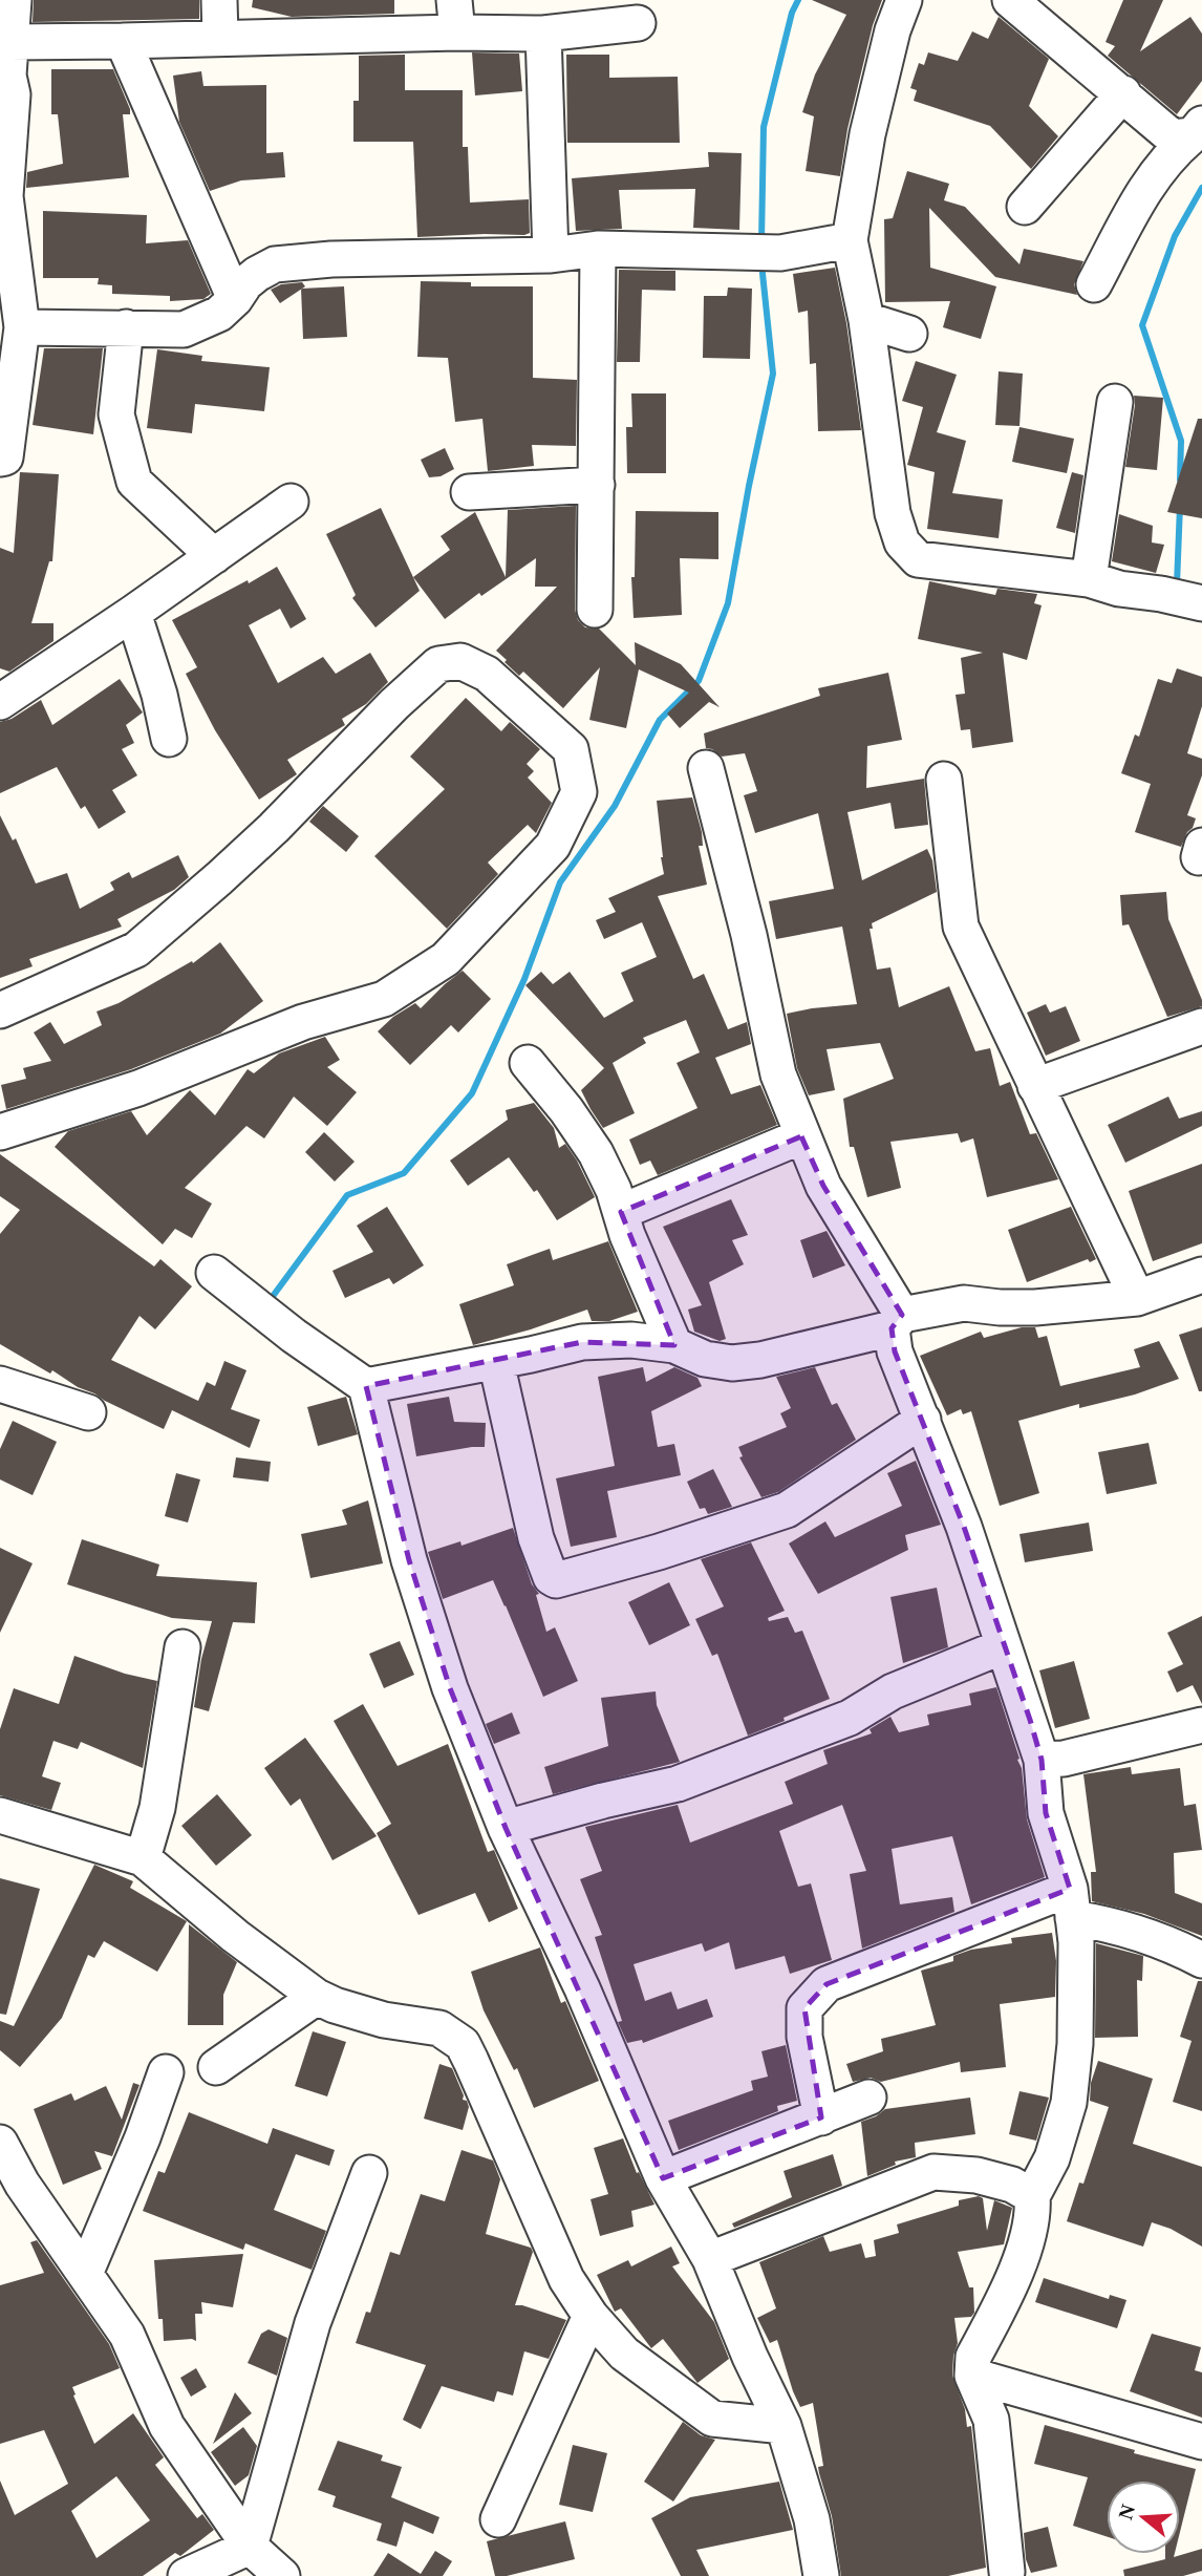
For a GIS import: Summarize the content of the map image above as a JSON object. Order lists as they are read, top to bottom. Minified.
{"north":"left"}
